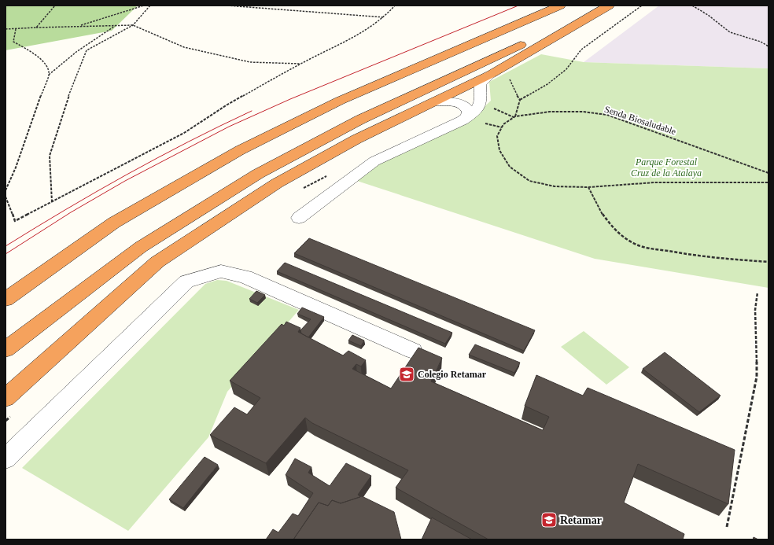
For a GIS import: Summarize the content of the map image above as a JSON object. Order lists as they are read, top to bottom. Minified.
{"streets":{"path":["Senda Biosaludable"]},"parks":["Parque Forestal Cruz de la Atalaya"],"places":{"school or university":["Colegio Retamar","Retamar"]}}
